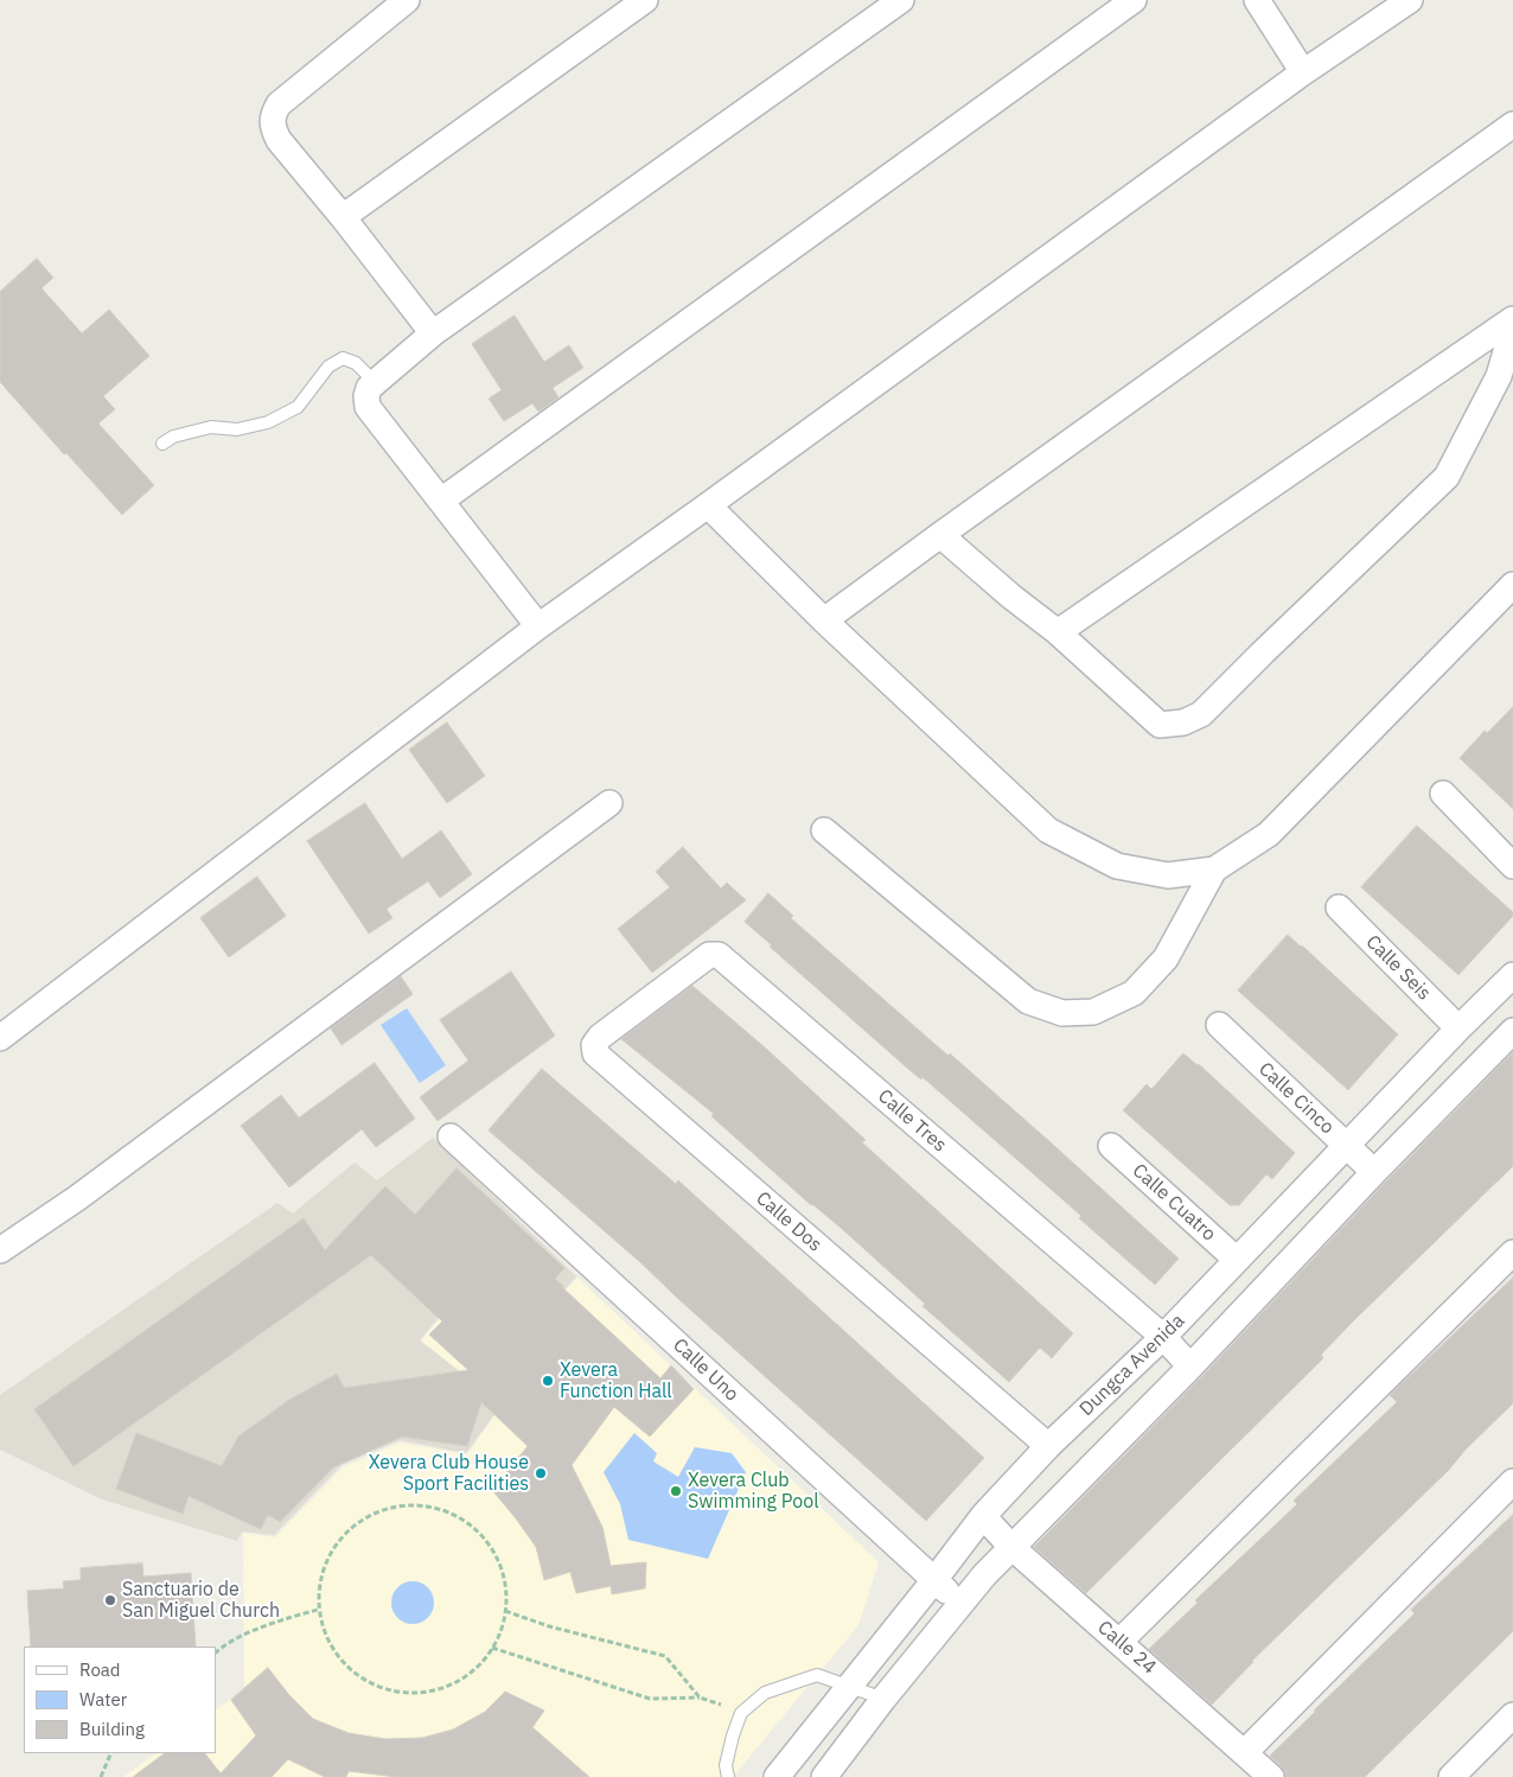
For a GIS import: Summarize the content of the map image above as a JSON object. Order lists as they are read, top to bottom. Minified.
{"streets":{"street":["Calle Seis","Calle Cinco","Calle Tres","Calle Cuatro","Calle Dos","Dungca Avenida","Calle Uno","Calle 24"]},"crossings":[["Calle Seis","Dungca Avenida"],["Calle Cinco","Dungca Avenida"],["Calle Tres","Calle Dos"],["Calle Tres","Dungca Avenida"],["Calle Cuatro","Dungca Avenida"],["Calle Dos","Dungca Avenida"],["Dungca Avenida","Calle Uno"],["Dungca Avenida","Calle 24"]],"places":["Xevera Function Hall","Xevera Club House Sport Facilities","Xevera Club Swimming Pool","Sanctuario de San Miguel Church"],"legend":["Road","Water","Building"]}
